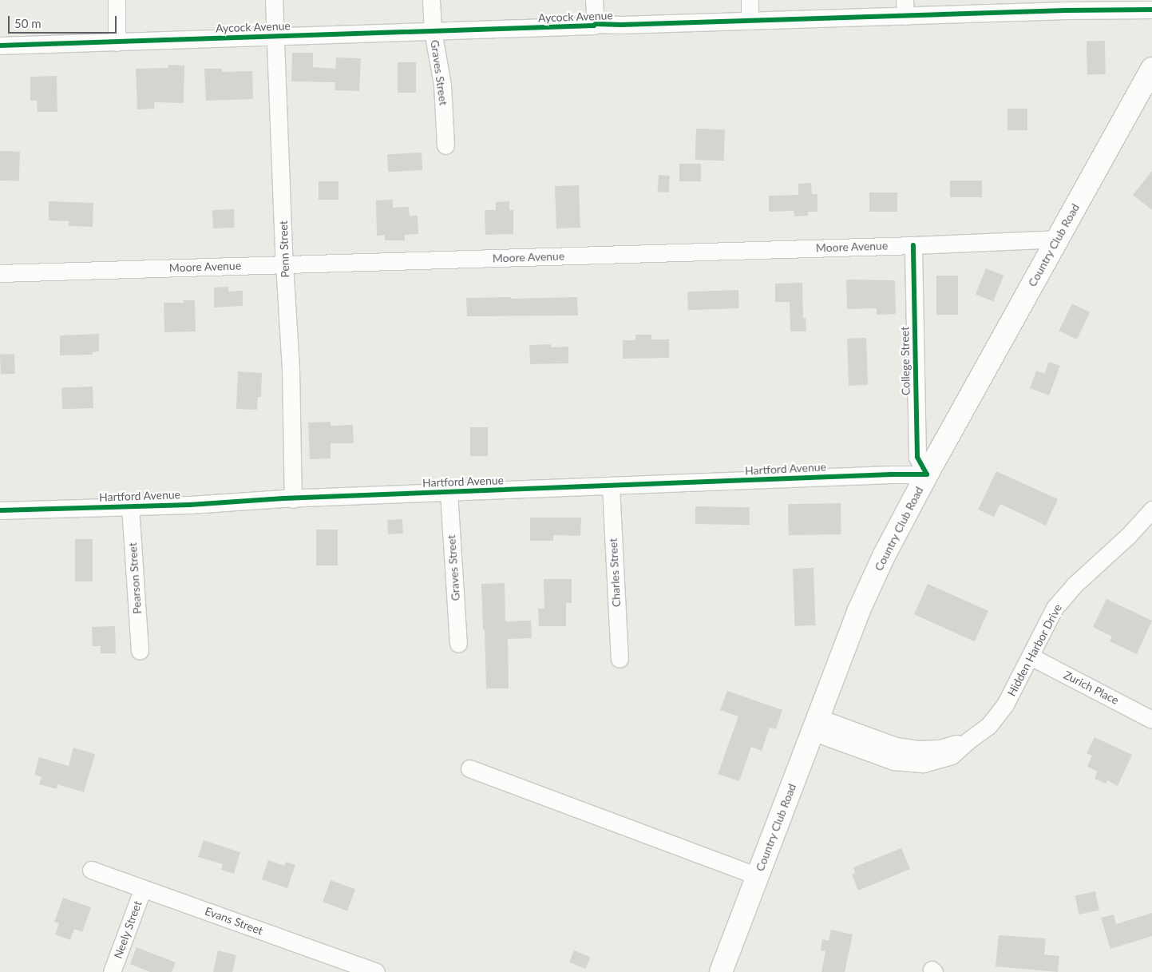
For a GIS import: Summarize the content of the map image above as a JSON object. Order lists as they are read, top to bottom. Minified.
{"streets":{"street":["Aycock Avenue","Graves Street","Country Club Road","Moore Avenue","Penn Street","College Street","Hartford Avenue","Charles Street","Pearson Street","Hidden Harbor Drive","Zurich Place","Evans Street","Neely Street"]},"crossings":[["Aycock Avenue","Graves Street"],["Aycock Avenue","Penn Street"],["Graves Street","Hartford Avenue"],["Country Club Road","Moore Avenue"],["Country Club Road","College Street"],["Country Club Road","Hartford Avenue"],["Country Club Road","Hidden Harbor Drive"],["Moore Avenue","Penn Street"],["Moore Avenue","College Street"],["Penn Street","Hartford Avenue"],["College Street","Hartford Avenue"],["Hartford Avenue","Charles Street"],["Hartford Avenue","Pearson Street"],["Hidden Harbor Drive","Zurich Place"],["Evans Street","Neely Street"]],"scale_bar":"50 m"}
